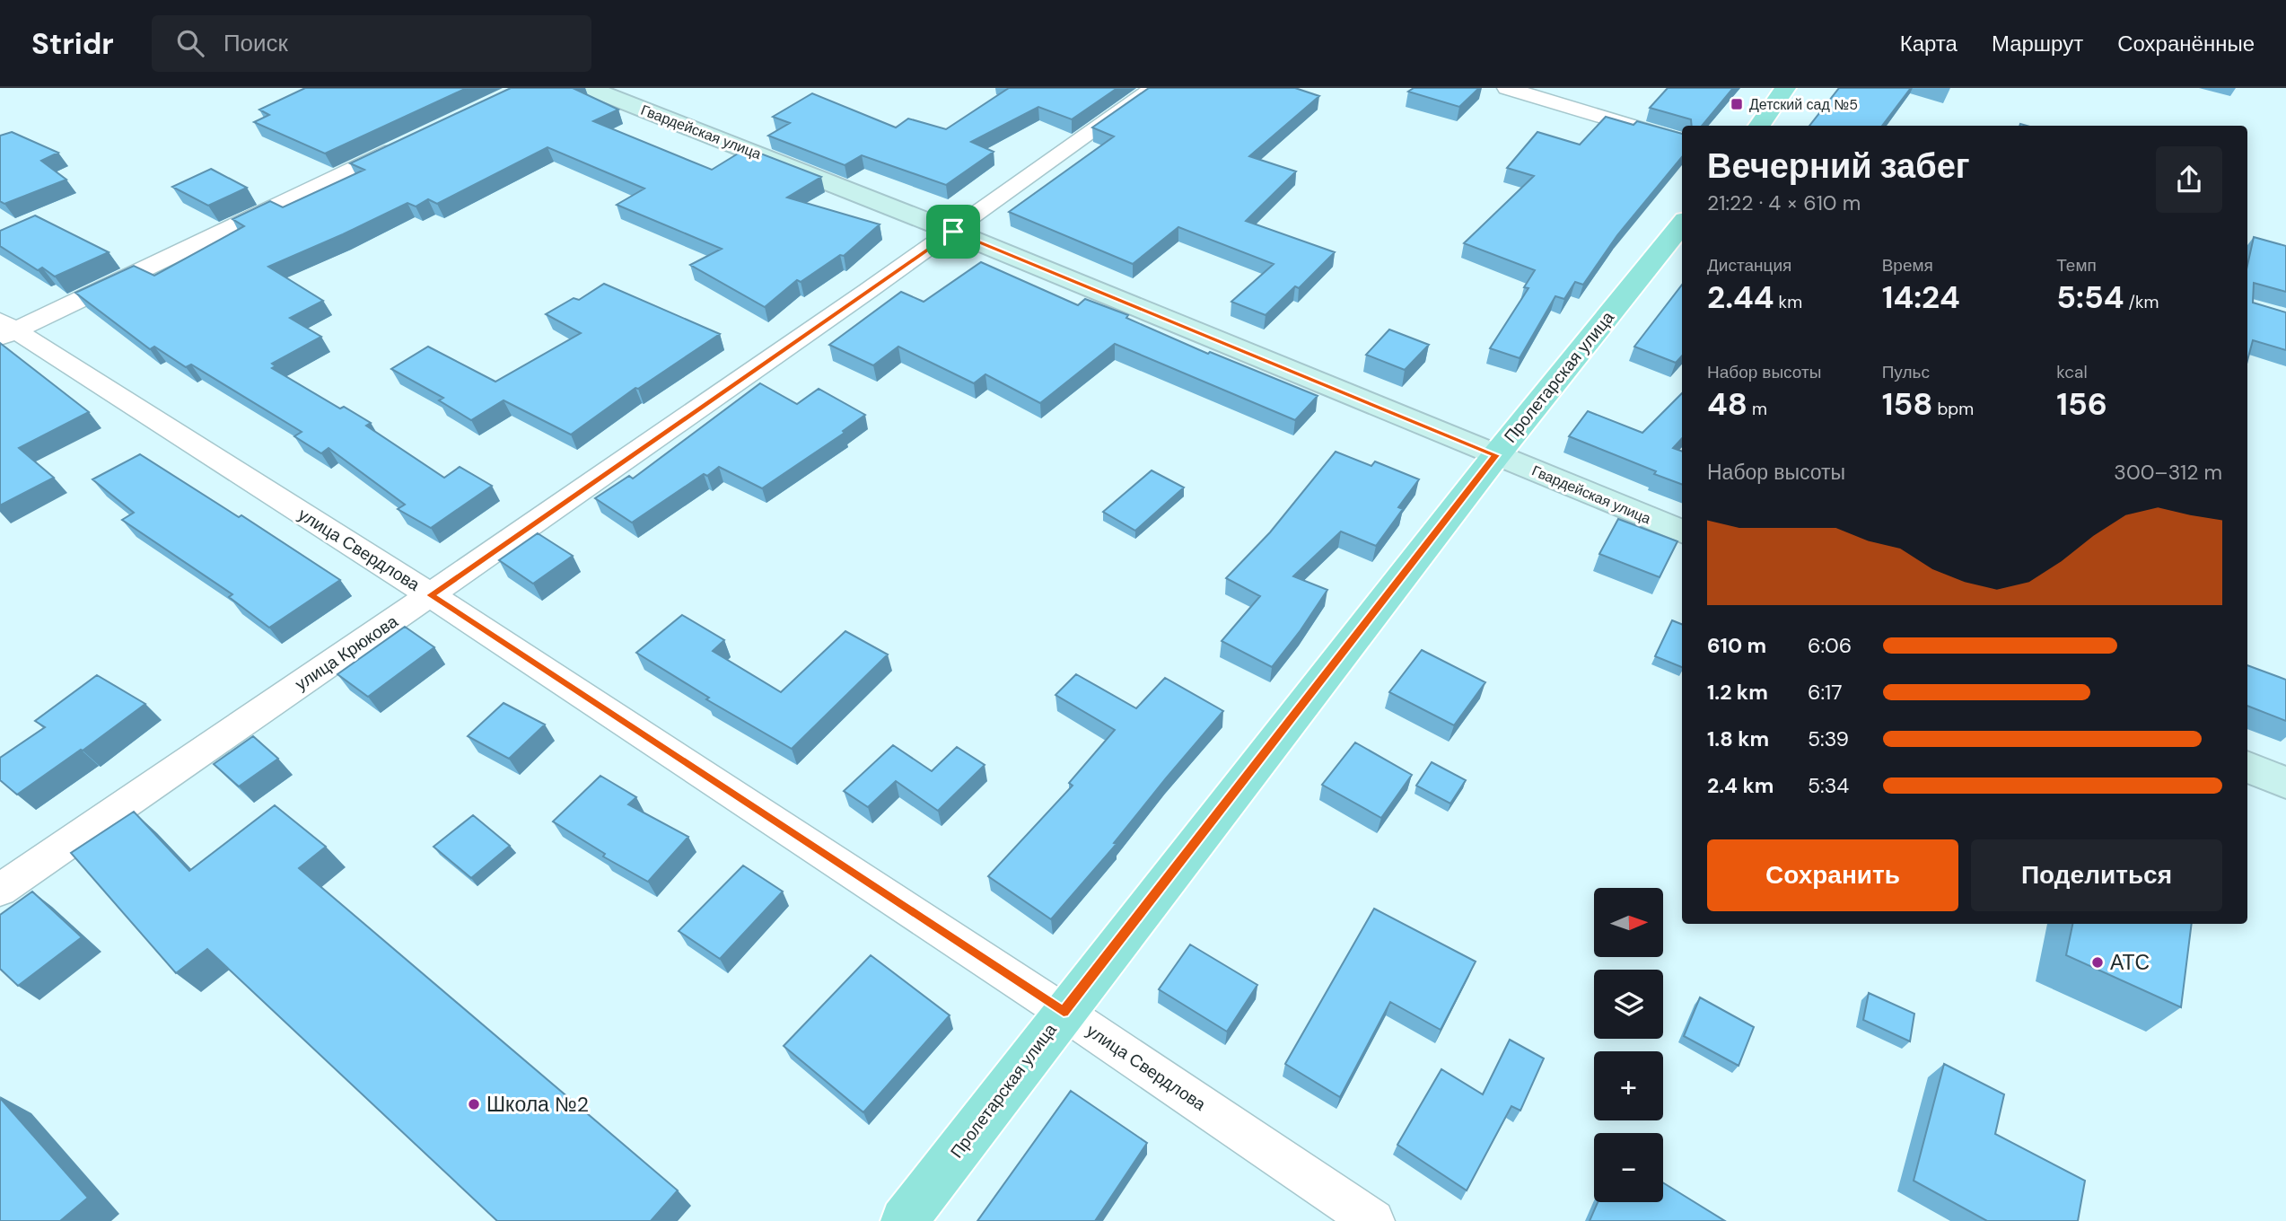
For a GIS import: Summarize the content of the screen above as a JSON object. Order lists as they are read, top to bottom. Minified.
{"streets":{"main road":["Пролетарская улица"],"street":["Гвардейская улица","улица Свердлова","улица Крюкова"]},"crossings":[["Гвардейская улица","Пролетарская улица"],["Гвардейская улица","улица Крюкова"],["Пролетарская улица","улица Свердлова"],["улица Свердлова","улица Крюкова"]],"places":{"transit":["Детский сад №5"],"other":["АТС","Школа №2"]},"north":"right","page":{"header":"Stridr","search":"Поиск","nav":["Карта","Маршрут","Сохранённые"],"heading":["Вечерний забег","21:22 · 4 × 610 m"],"stats":[["Дистанция","2.44 km"],["Время","14:24"],["Темп","5:54 /km"],["Набор высоты","48 m"],["Пульс","158 bpm"],["kcal","156"]],"chart":["Набор высоты","300–312 m"],"list":[{"name":"610 m","note":"6:06"},{"name":"1.2 km","note":"6:17"},{"name":"1.8 km","note":"5:39"},{"name":"2.4 km","note":"5:34"}],"buttons":["Сохранить","Поделиться"],"map_buttons":["+","−"]}}
